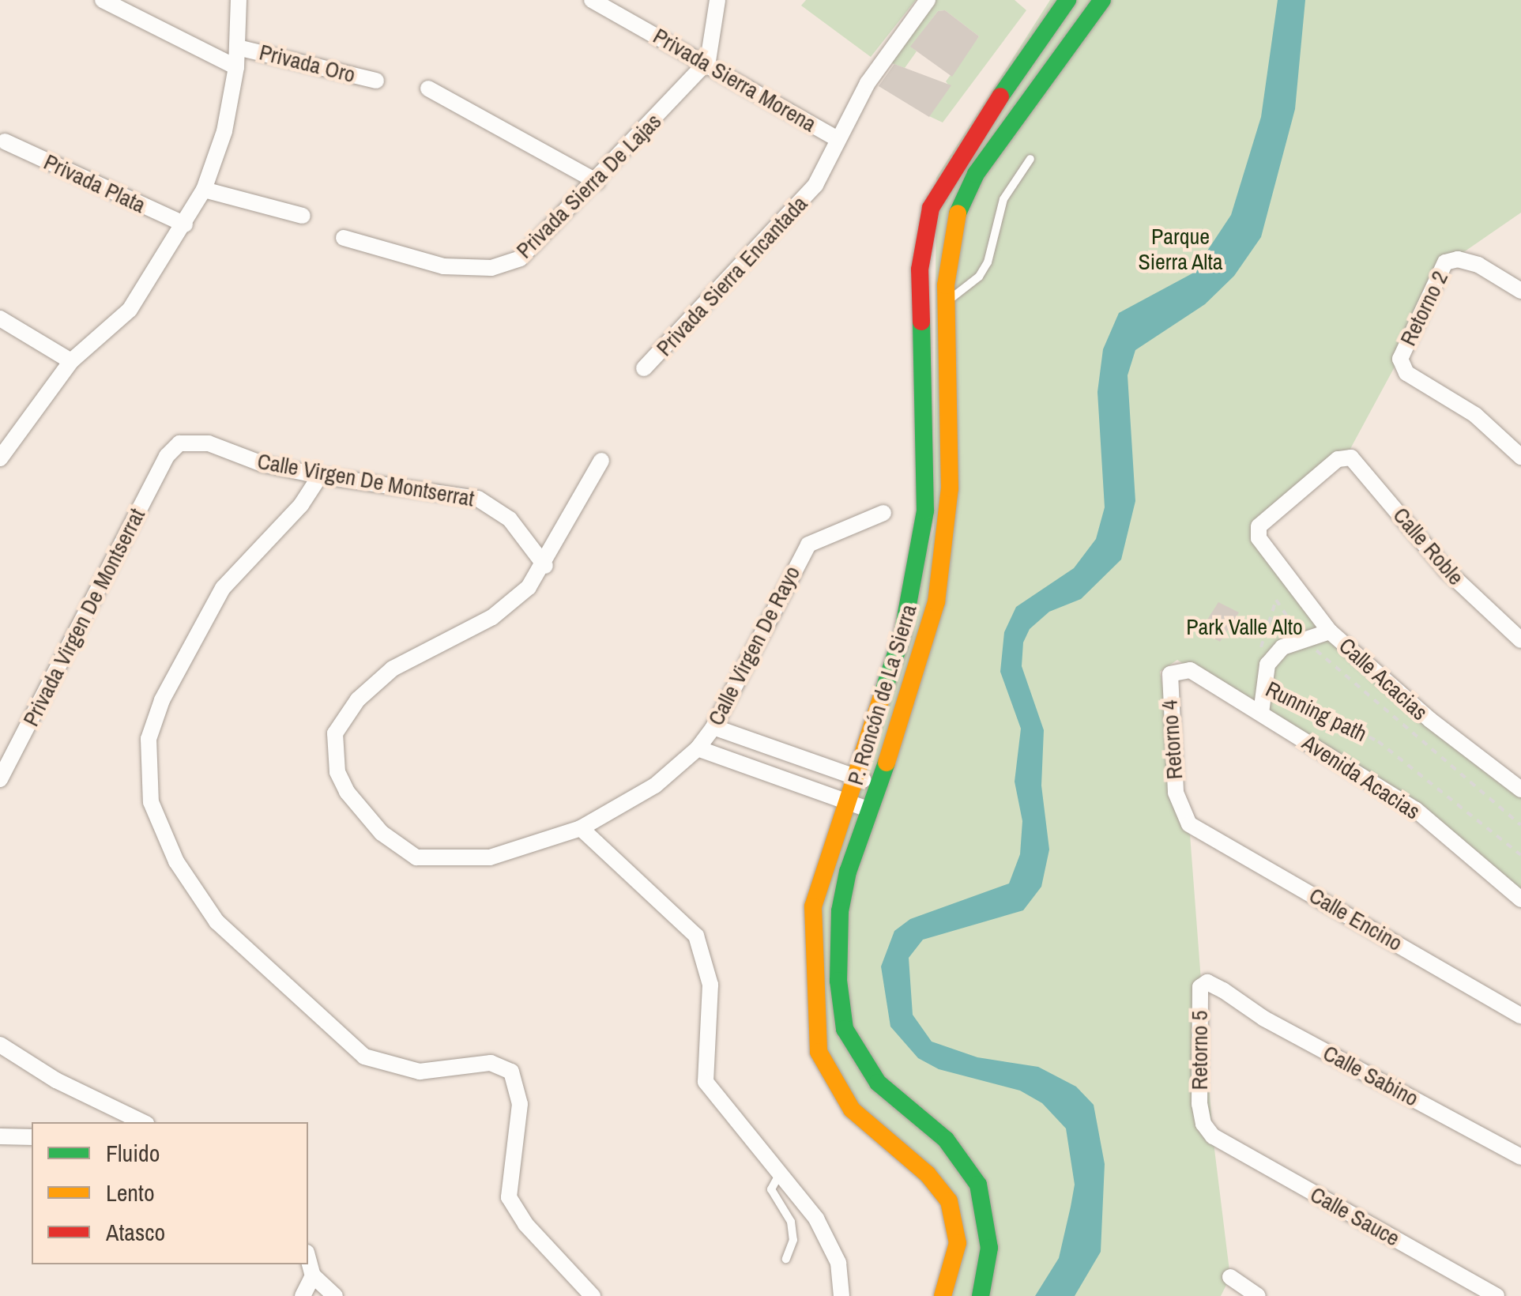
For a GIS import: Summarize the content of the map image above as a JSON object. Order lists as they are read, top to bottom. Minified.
{"streets":{"street":["Privada Oro","Privada Sierra Morena","Privada Plata","Privada Sierra De Lajas","Privada Sierra Encantada","Retorno 2","Calle Virgen De Montserrat","Calle Roble","Privada Virgen De Montserrat","Calle Virgen De Rayo","Calle Acacias","P. Roncón de La Sierra","Retorno 4","Avenida Acacias","Calle Encino","Retorno 5","Calle Sabino","Calle Sauce"],"path":["Running path"]},"crossings":[["Privada Sierra Morena","Privada Sierra De Lajas"],["Privada Sierra Morena","Privada Sierra Encantada"],["Calle Virgen De Montserrat","Privada Virgen De Montserrat"],["Calle Virgen De Montserrat","Calle Virgen De Rayo"],["Calle Roble","Calle Acacias"],["Retorno 4","Avenida Acacias"],["Retorno 4","Calle Encino"],["Retorno 5","Calle Sabino"],["Retorno 5","Calle Sauce"]],"parks":["Parque Sierra Alta","Park Valle Alto"],"legend":["Fluido","Lento","Atasco"]}
